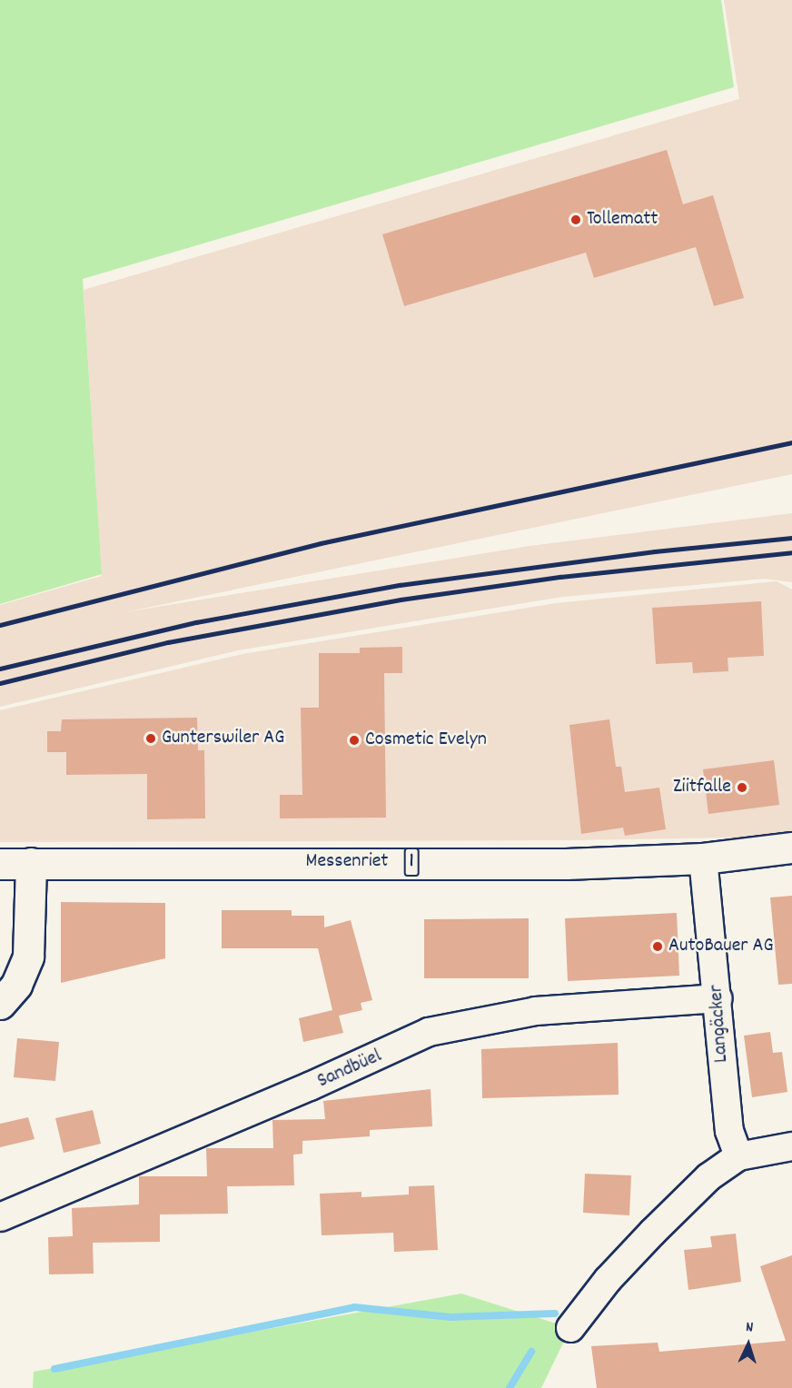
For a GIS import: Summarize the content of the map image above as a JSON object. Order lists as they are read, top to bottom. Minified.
{"streets":{"main road":["Messenriet","1"],"street":["Langäcker","Sandbüel"]},"crossings":[["Messenriet","Langäcker"],["Langäcker","Sandbüel"]],"places":["Tollematt","Gunterswiler AG","Cosmetic Evelyn","Ziitfalle","AutoBauer AG"],"north":"top"}
